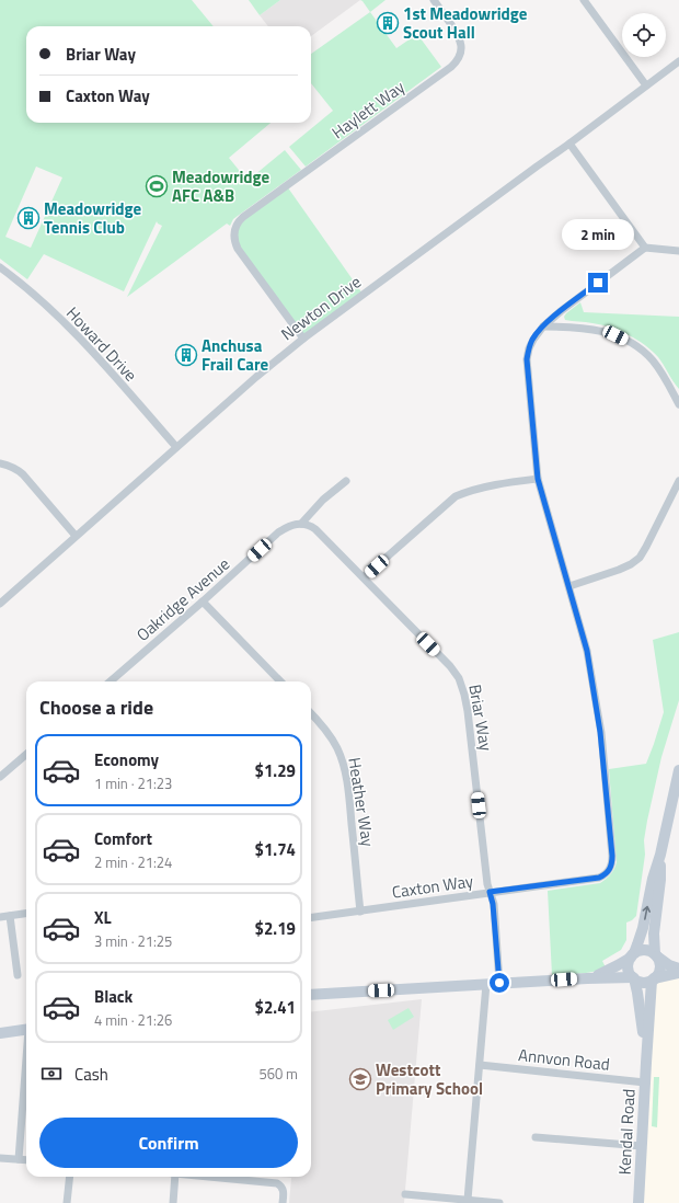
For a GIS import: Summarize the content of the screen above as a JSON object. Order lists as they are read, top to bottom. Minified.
{"streets":{"main road":["Kendal Road"],"street":["Haylett Way","Newton Drive","Howard Drive","Oakridge Avenue","Briar Way","Heather Way","Caxton Way","Annvon Road"]},"crossings":[["Haylett Way","Newton Drive"],["Newton Drive","Howard Drive"],["Oakridge Avenue","Briar Way"],["Briar Way","Caxton Way"],["Heather Way","Caxton Way"],["Annvon Road","Kendal Road"]],"places":{"building":["1st Meadowridge Scout Hall","Meadowridge Tennis Club","Anchusa Frail Care"],"sports":["Meadowridge AFC A&B"],"school or university":["Westcott Primary School"]},"page":{"banner":["Briar Way","Caxton Way"],"bubble":"2 min","heading":"Choose a ride","list":[{"name":"Economy","note":"1 min · 21:23","value":"$1.29"},{"name":"Comfort","note":"2 min · 21:24","value":"$1.74"},{"name":"XL","note":"3 min · 21:25","value":"$2.19"},{"name":"Black","note":"4 min · 21:26","value":"$2.41"}],"pay":["Cash","560 m"],"buttons":"Confirm"}}
